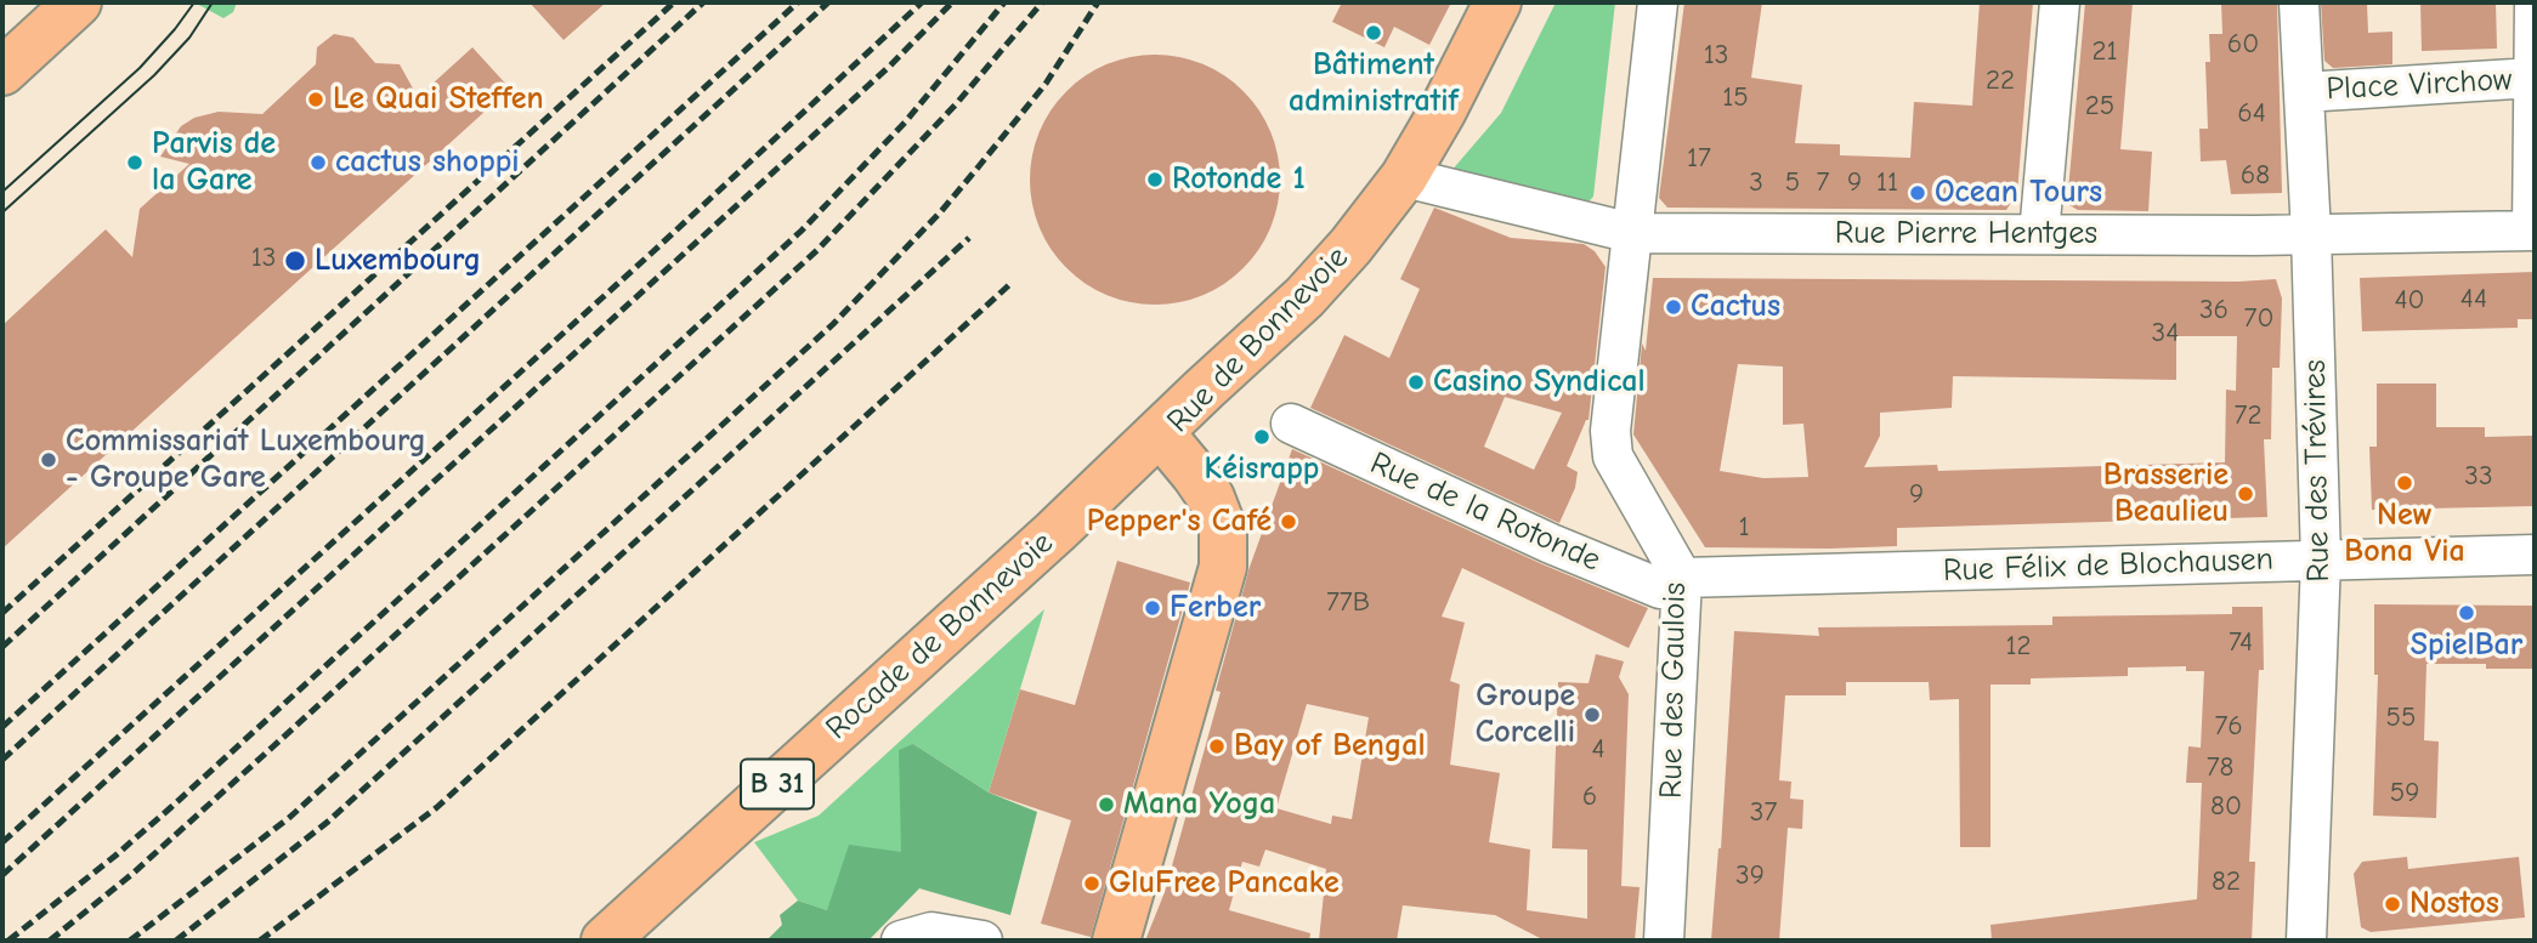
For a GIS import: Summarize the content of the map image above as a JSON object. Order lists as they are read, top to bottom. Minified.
{"streets":{"main road":["Rue de Bonnevoie","Rocade de Bonnevoie","B 31"],"street":["Place Virchow","Rue Pierre Hentges","Rue des Trévires","Rue de la Rotonde","Rue Félix de Blochausen","Rue des Gaulois"]},"crossings":[["Place Virchow","Rue des Trévires"],["Rue Pierre Hentges","Rue de Bonnevoie"],["Rue Pierre Hentges","Rue des Trévires"],["Rue Pierre Hentges","Rue des Gaulois"],["Rue de Bonnevoie","Rocade de Bonnevoie"],["Rue des Trévires","Rue Félix de Blochausen"],["Rue de la Rotonde","Rue Félix de Blochausen"],["Rue de la Rotonde","Rue des Gaulois"],["Rue Félix de Blochausen","Rue des Gaulois"]],"places":["Bâtiment administratif","Le Quai Steffen","Parvis de la Gare","cactus shoppi","Rotonde 1","Ocean Tours","Luxembourg","Cactus","Casino Syndical","Kéisrapp","Commissariat Luxembourg - Groupe Gare","New Bona Via","Brasserie Beaulieu","Pepper's Café","Ferber","SpielBar","Groupe Corcelli","Bay of Bengal","Mana Yoga","GluFree Pancake","Nostos"],"house_numbers":["60","21","13","22","15","25","64","17","68","3","5","7","9","11","13","44","40","36","70","34","72","33","9","1","77B","74","12","55","76","4","78","59","6","80","37","39","82"]}
